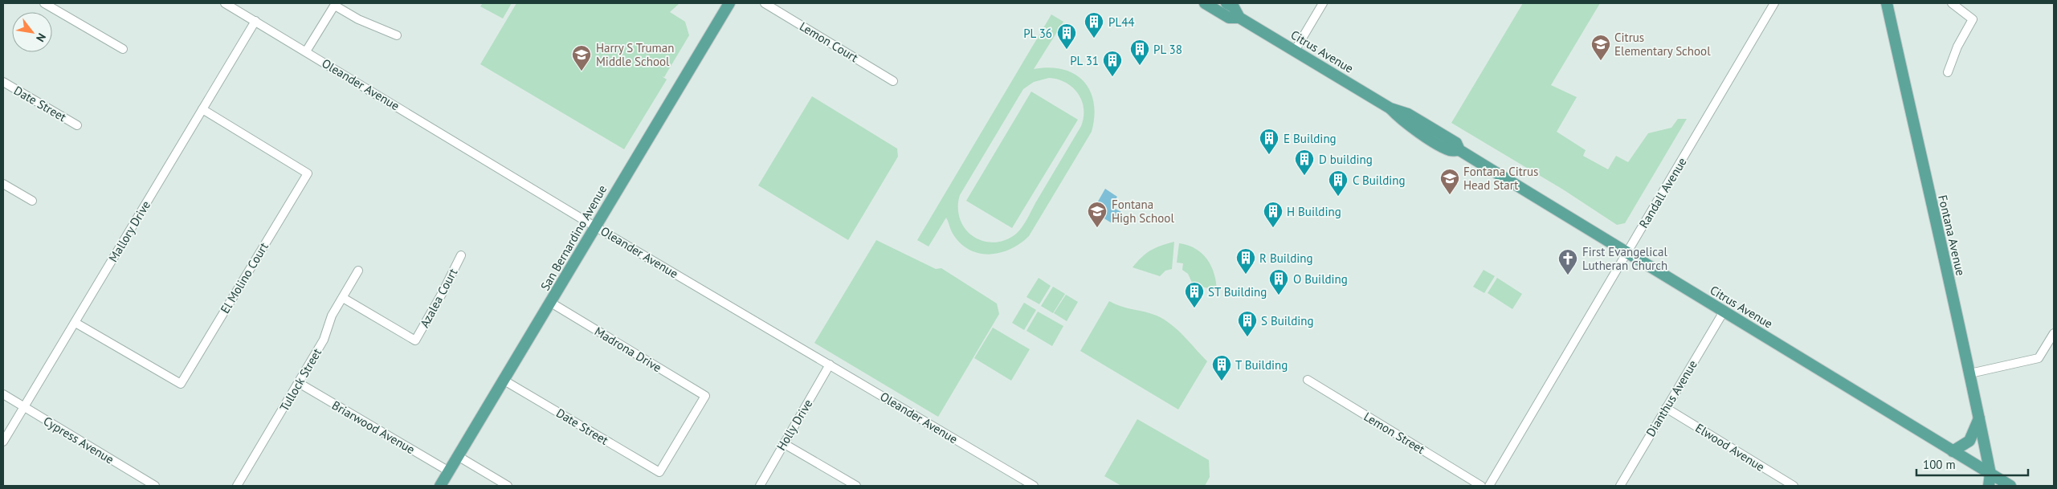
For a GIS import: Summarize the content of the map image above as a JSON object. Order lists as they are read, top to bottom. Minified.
{"streets":{"main road":["Citrus Avenue","Fontana Avenue","San Bernardino Avenue"],"street":["Lemon Court","Oleander Avenue","Date Street","Randall Avenue","Mallory Drive","El Molino Court","Azalea Court","Madrona Drive","Tullock Street","Dianthus Avenue","Holly Drive","Briarwood Avenue","Lemon Street","Cypress Avenue","Elwood Avenue"]},"crossings":[["Citrus Avenue","Randall Avenue"],["Citrus Avenue","Fontana Avenue"],["Citrus Avenue","Dianthus Avenue"],["Oleander Avenue","Mallory Drive"],["Oleander Avenue","San Bernardino Avenue"],["Oleander Avenue","Holly Drive"],["Date Street","San Bernardino Avenue"],["Date Street","Madrona Drive"],["Mallory Drive","El Molino Court"],["Mallory Drive","Cypress Avenue"],["San Bernardino Avenue","Madrona Drive"],["San Bernardino Avenue","Briarwood Avenue"],["Azalea Court","Tullock Street"],["Tullock Street","Briarwood Avenue"],["Dianthus Avenue","Elwood Avenue"]],"places":{"building":["PL44","PL 36","PL 38","PL 31","E Building","D building","C Building","H Building","R Building","O Building","ST Building","S Building","T Building"],"school or university":["Citrus Elementary School","Harry S Truman Middle School","Fontana Citrus Head Start","Fontana High School"],"church":["First Evangelical Lutheran Church"]},"scale_bar":"100 m","north":"bottom right"}
